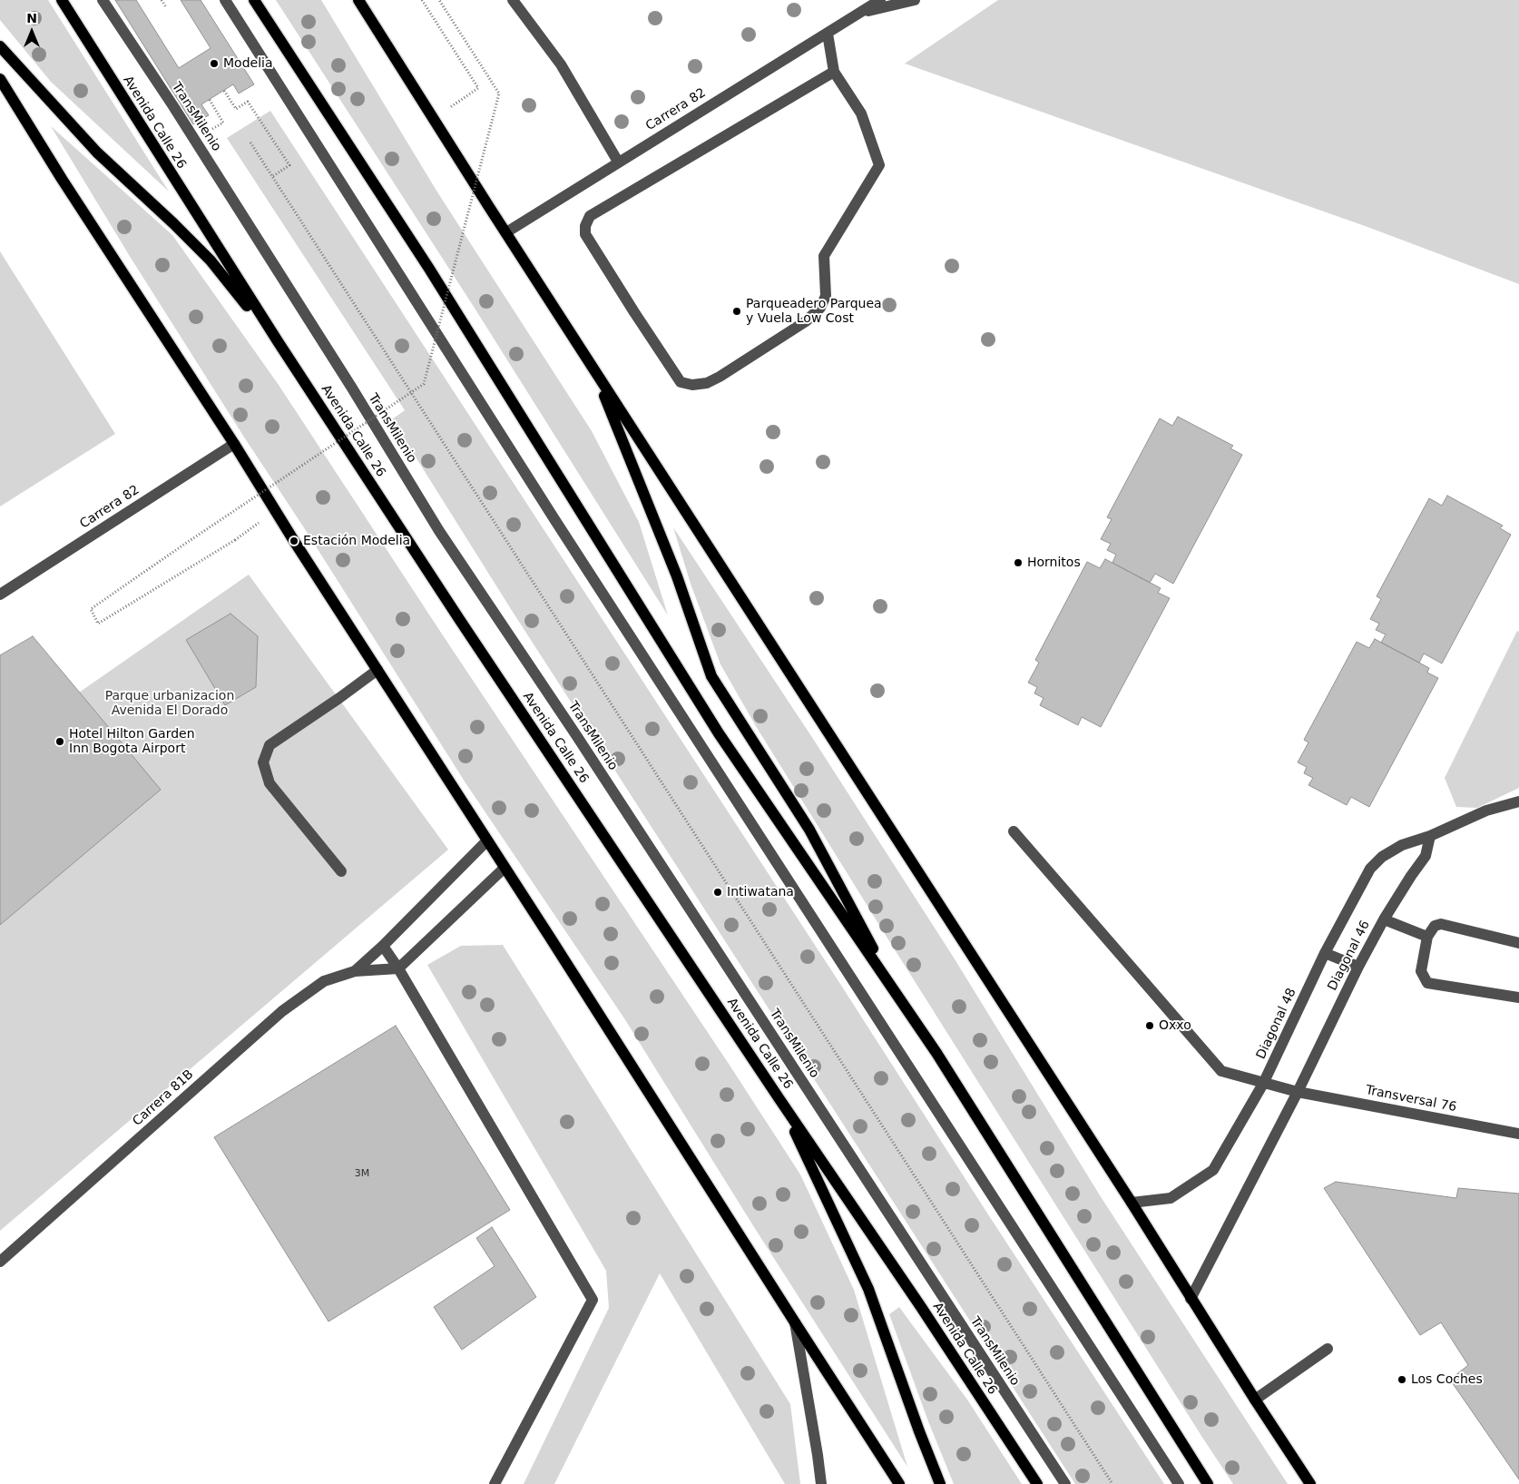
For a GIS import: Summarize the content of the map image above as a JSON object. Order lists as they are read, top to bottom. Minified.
{"streets":{"main road":["Avenida Calle 26"],"street":["Carrera 82","TransMilenio","Diagonal 46","Diagonal 48","Carrera 81B","Transversal 76"]},"crossings":[["Diagonal 46","Diagonal 48"],["Diagonal 46","Transversal 76"],["Diagonal 48","Transversal 76"]],"parks":["Parque urbanizacion Avenida El Dorado"],"places":["Modelia","Parqueadero Parquea y Vuela Low Cost","Estación Modelia","Hornitos","Hotel Hilton Garden Inn Bogota Airport","Intiwatana","Oxxo","Los Coches"],"house_numbers":["3M"],"north":"top"}
